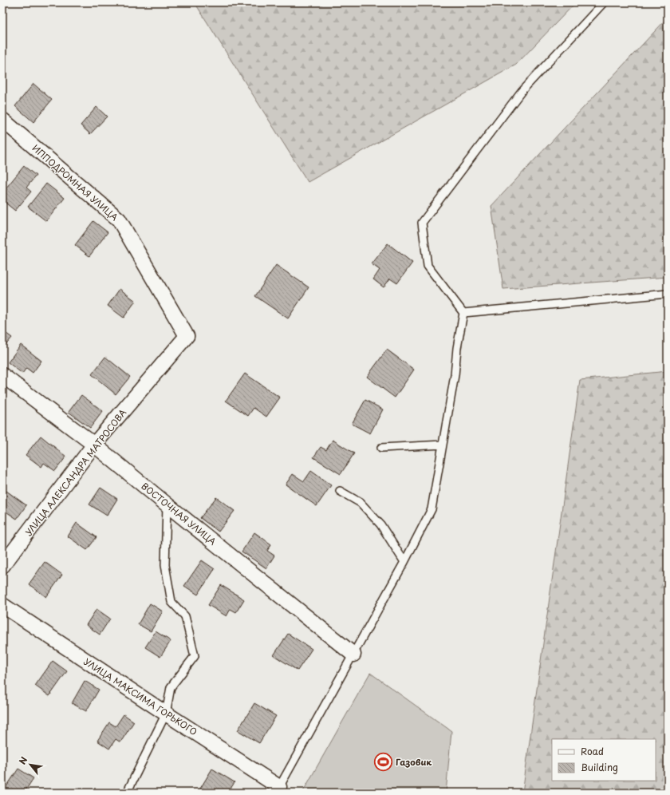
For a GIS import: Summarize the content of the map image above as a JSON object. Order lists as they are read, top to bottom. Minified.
{"streets":{"street":["ИППОДРОМНАЯ УЛИЦА","УЛИЦА АЛЕКСАНДРА МАТРОСОВА","ВОСТОЧНАЯ УЛИЦА","УЛИЦА МАКСИМА ГОРЬКОГО"]},"crossings":[["ИППОДРОМНАЯ УЛИЦА","УЛИЦА АЛЕКСАНДРА МАТРОСОВА"],["УЛИЦА АЛЕКСАНДРА МАТРОСОВА","ВОСТОЧНАЯ УЛИЦА"]],"places":{"sports":["Газовик"]},"legend":["Road","Building"],"north":"top left"}
